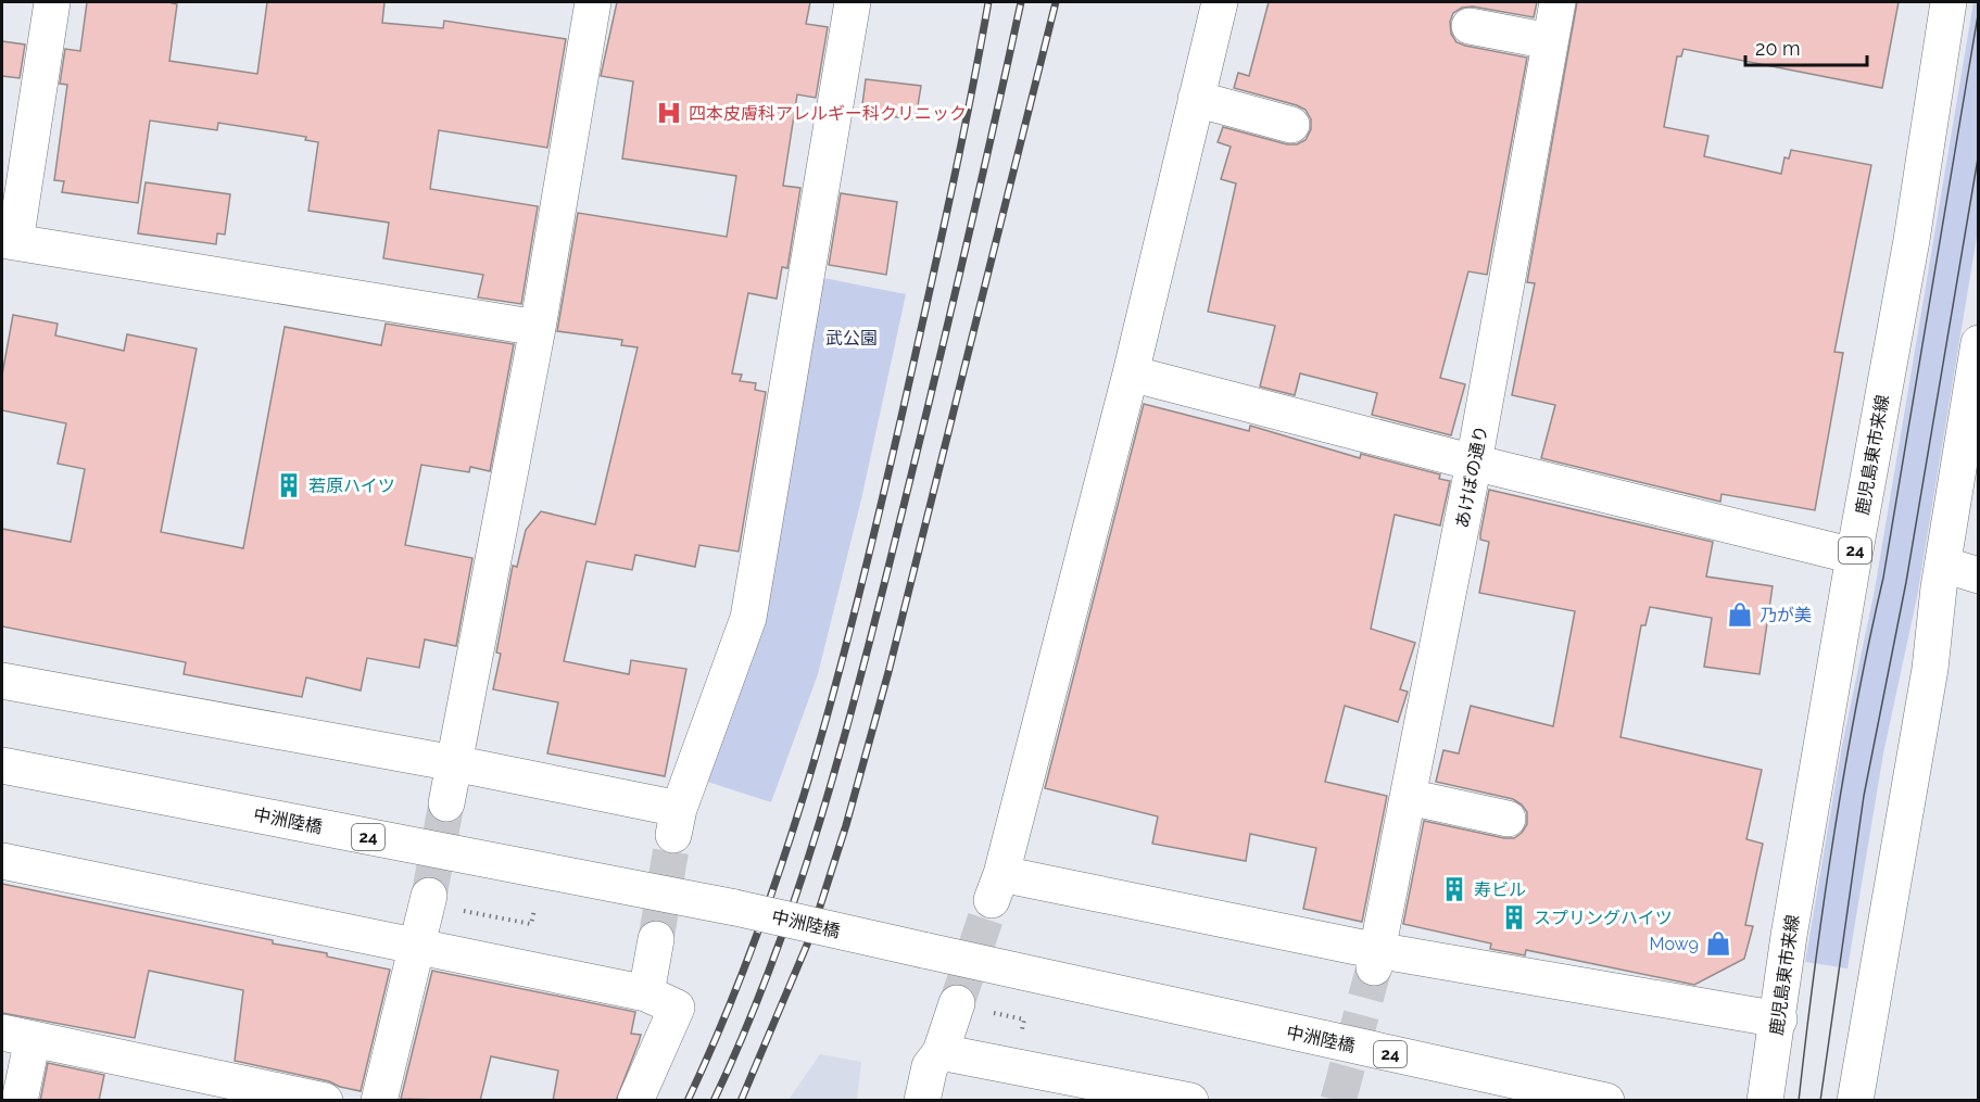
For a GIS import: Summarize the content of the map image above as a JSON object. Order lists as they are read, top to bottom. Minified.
{"streets":{"street":["鹿児島東市来線","あけぼの通り","24","中洲陸橋"]},"parks":["武公園"],"places":{"hospital":["四本皮膚科アレルギー科クリニック"],"building":["若原ハイツ","寿ビル","スプリングハイツ"],"shop":["乃が美","Mow9"]},"scale_bar":"20 m"}
